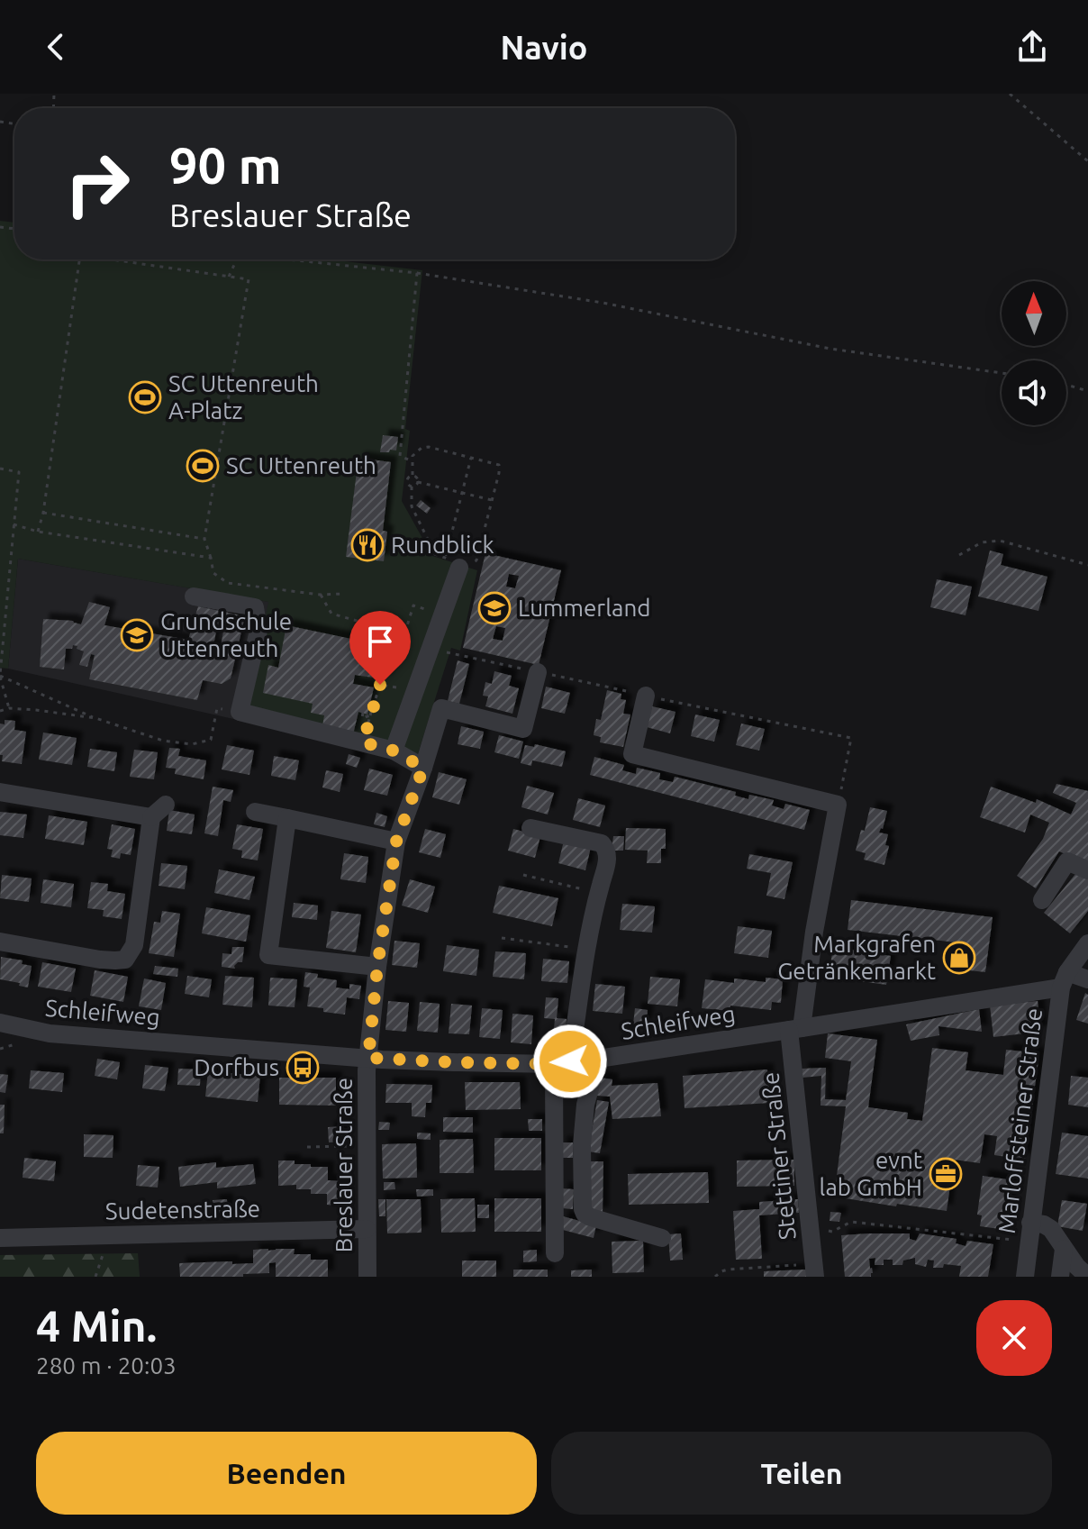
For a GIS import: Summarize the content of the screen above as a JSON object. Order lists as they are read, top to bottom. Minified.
{"streets":{"street":["Schleifweg","Marloffsteiner Straße","Stettiner Straße","Breslauer Straße","Sudetenstraße"]},"crossings":[["Schleifweg","Marloffsteiner Straße"],["Schleifweg","Stettiner Straße"],["Schleifweg","Breslauer Straße"],["Breslauer Straße","Sudetenstraße"]],"places":{"sports":["SC Uttenreuth A-Platz","SC Uttenreuth"],"restaurant":["Rundblick"],"school or university":["Lummerland","Grundschule Uttenreuth"],"shop":["Markgrafen Getränkemarkt"],"bus stop":["Dorfbus"],"office":["evnt lab GmbH"]},"north":"top","page":{"header":"Navio","turn":["90 m","Breslauer Straße"],"heading":["4 Min.","280 m · 20:03"],"buttons":["Beenden","Teilen"]}}
